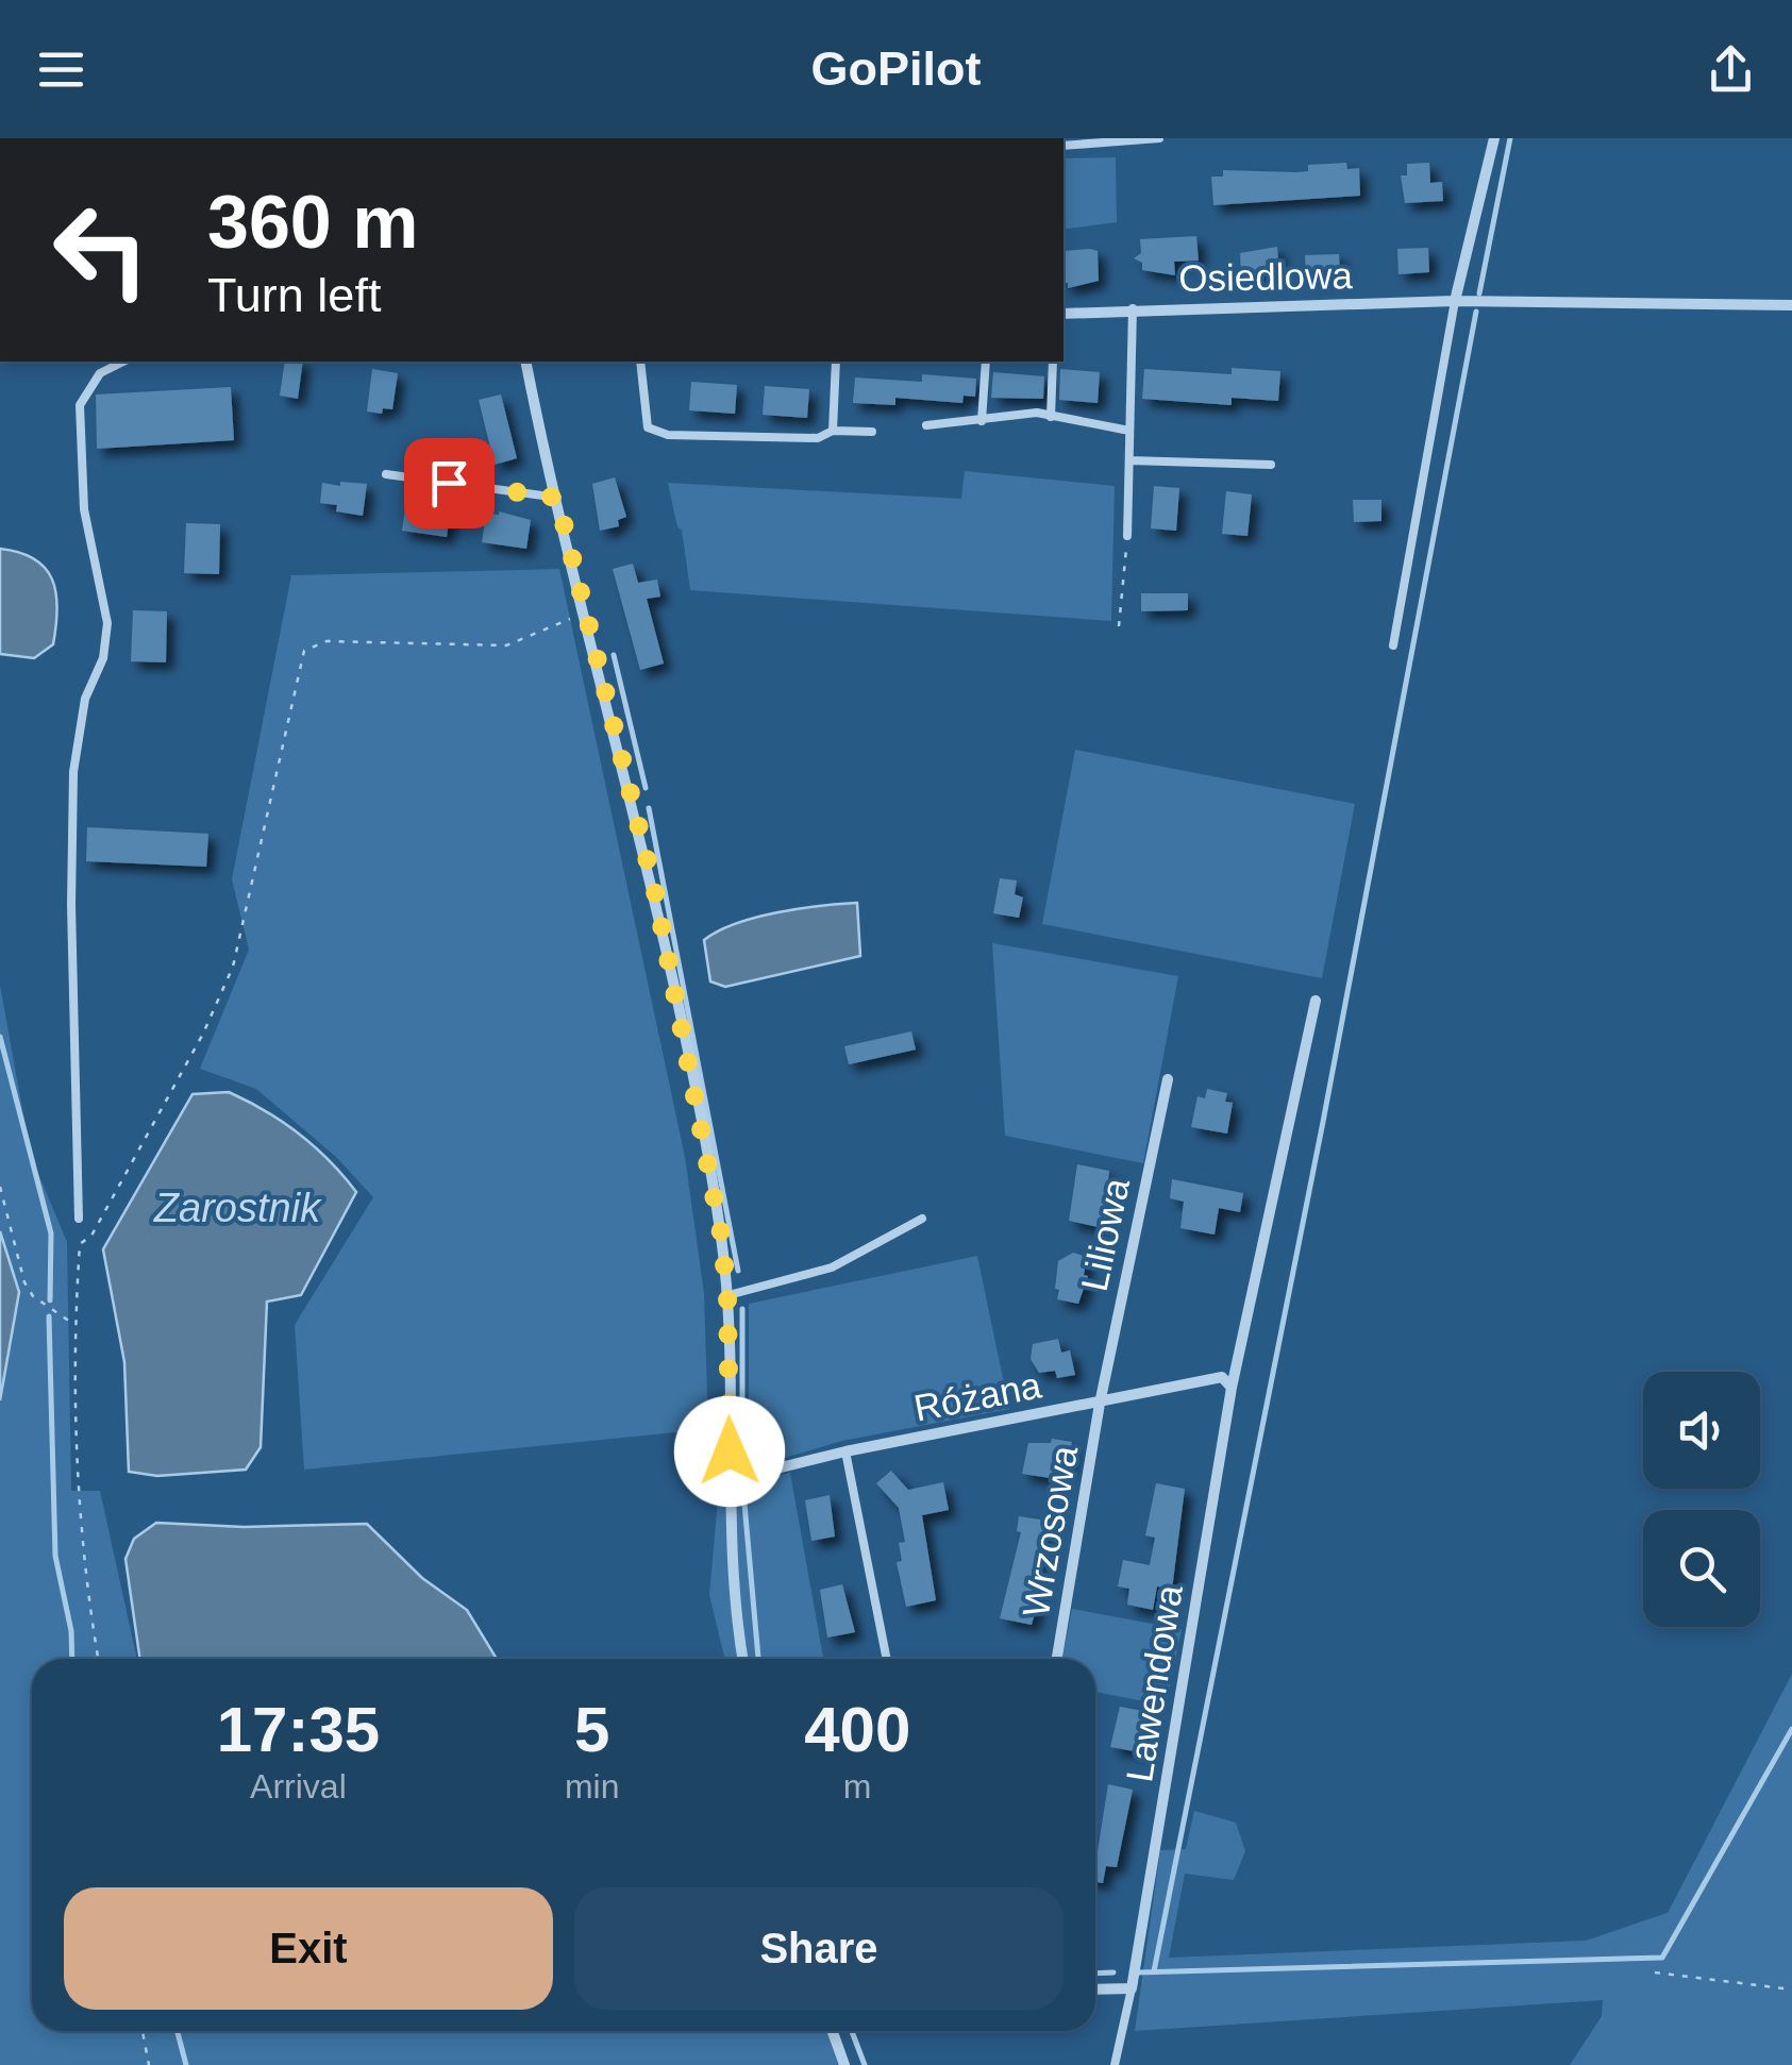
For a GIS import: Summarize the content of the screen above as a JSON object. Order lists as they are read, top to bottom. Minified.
{"streets":{"street":["Osiedlowa","Liliowa","Różana","Wrzosowa","Lawendowa"]},"crossings":[["Liliowa","Różana"],["Liliowa","Wrzosowa"],["Różana","Wrzosowa"],["Różana","Lawendowa"]],"water":["Zarostnik"],"page":{"header":"GoPilot","turn":["360 m","Turn left"],"eta":["17:35","Arrival","5","min","400","m"],"buttons":["Exit","Share"]}}
